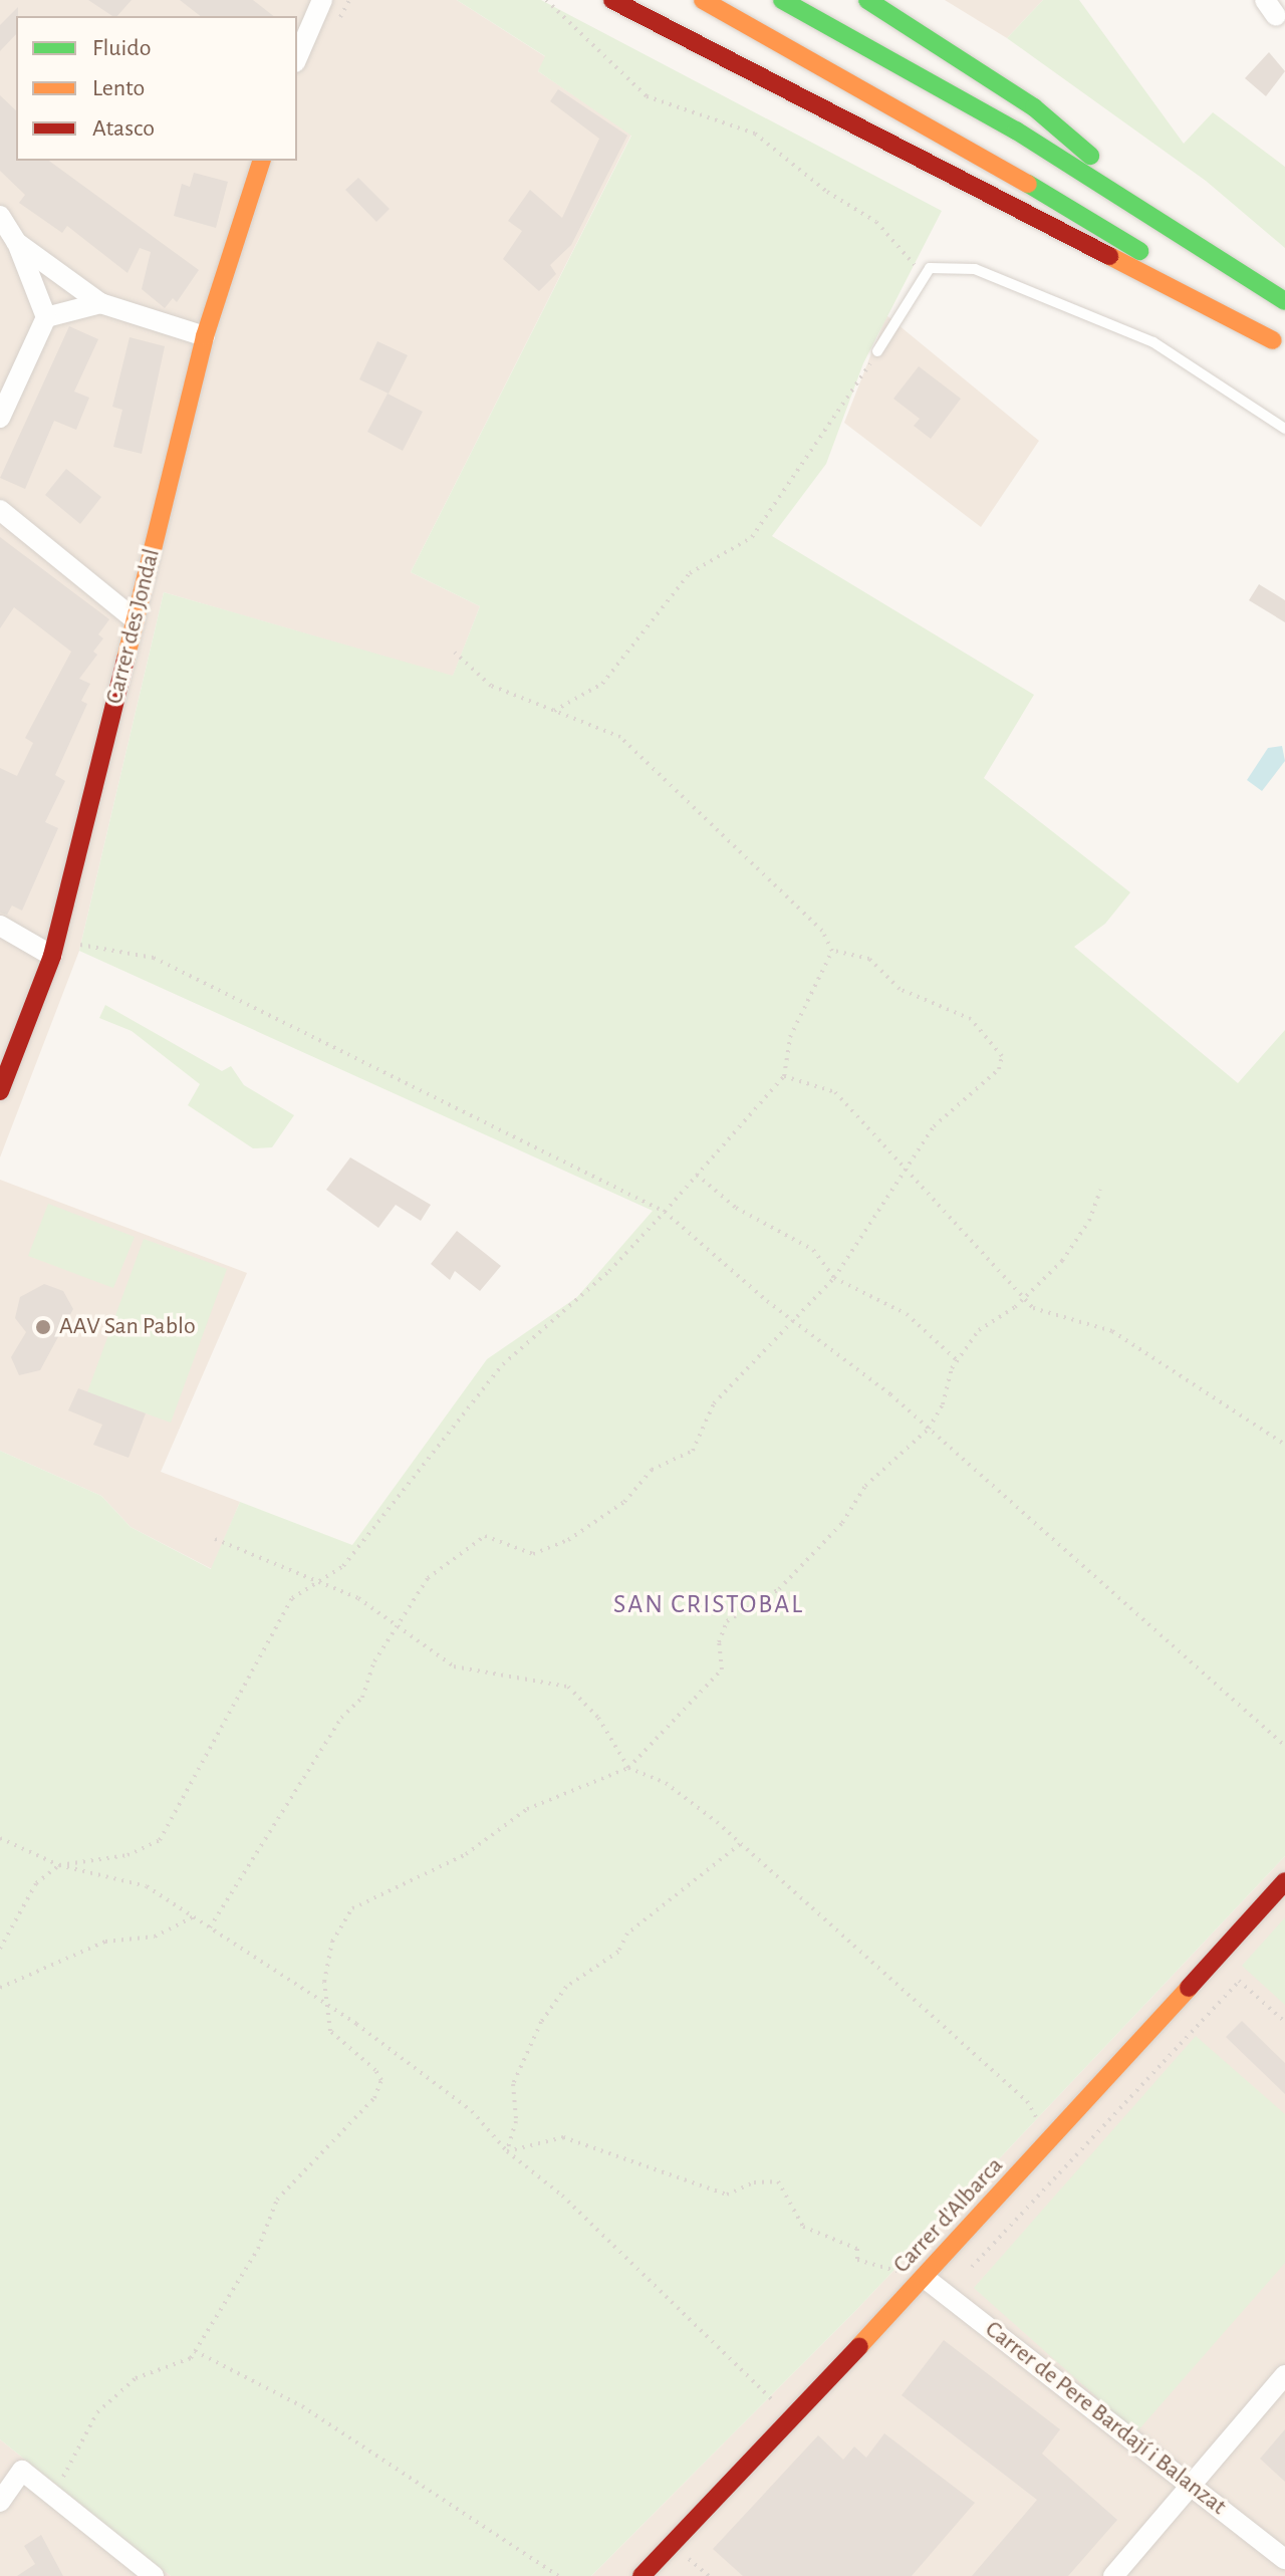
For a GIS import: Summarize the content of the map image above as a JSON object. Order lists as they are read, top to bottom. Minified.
{"streets":{"main road":["Carrer des Jondal","Carrer d'Albarca"],"street":["Carrer de Pere Bardají i Balanzat"]},"crossings":[["Carrer d'Albarca","Carrer de Pere Bardají i Balanzat"]],"districts":["SAN CRISTOBAL"],"places":["AAV San Pablo"],"legend":["Fluido","Lento","Atasco"]}
